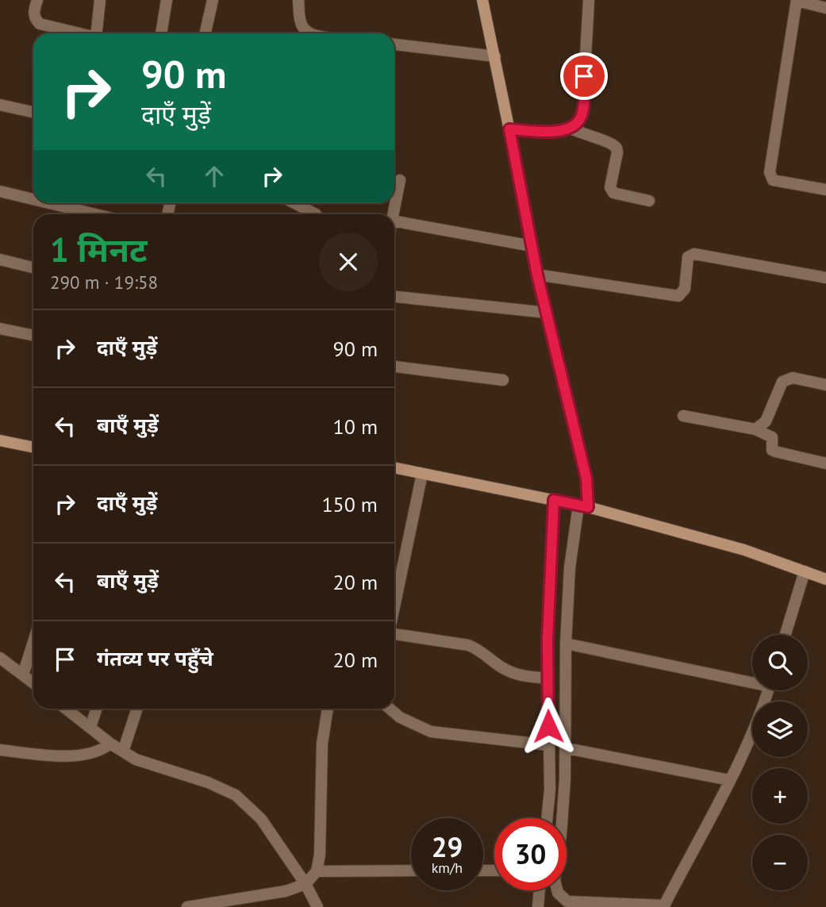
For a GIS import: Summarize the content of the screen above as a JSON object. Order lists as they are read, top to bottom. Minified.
{"page":{"turn":["90 m","दाएँ मुड़ें"],"heading":["1 मिनट","290 m · 19:58"],"list":[{"name":"दाएँ मुड़ें","value":"90 m"},{"name":"बाएँ मुड़ें","value":"10 m"},{"name":"दाएँ मुड़ें","value":"150 m"},{"name":"बाएँ मुड़ें","value":"20 m"},{"name":"गंतव्य पर पहुँचे","value":"20 m"}],"map_buttons":["+","−"],"speed":"29 km/h","limit":"30"}}
